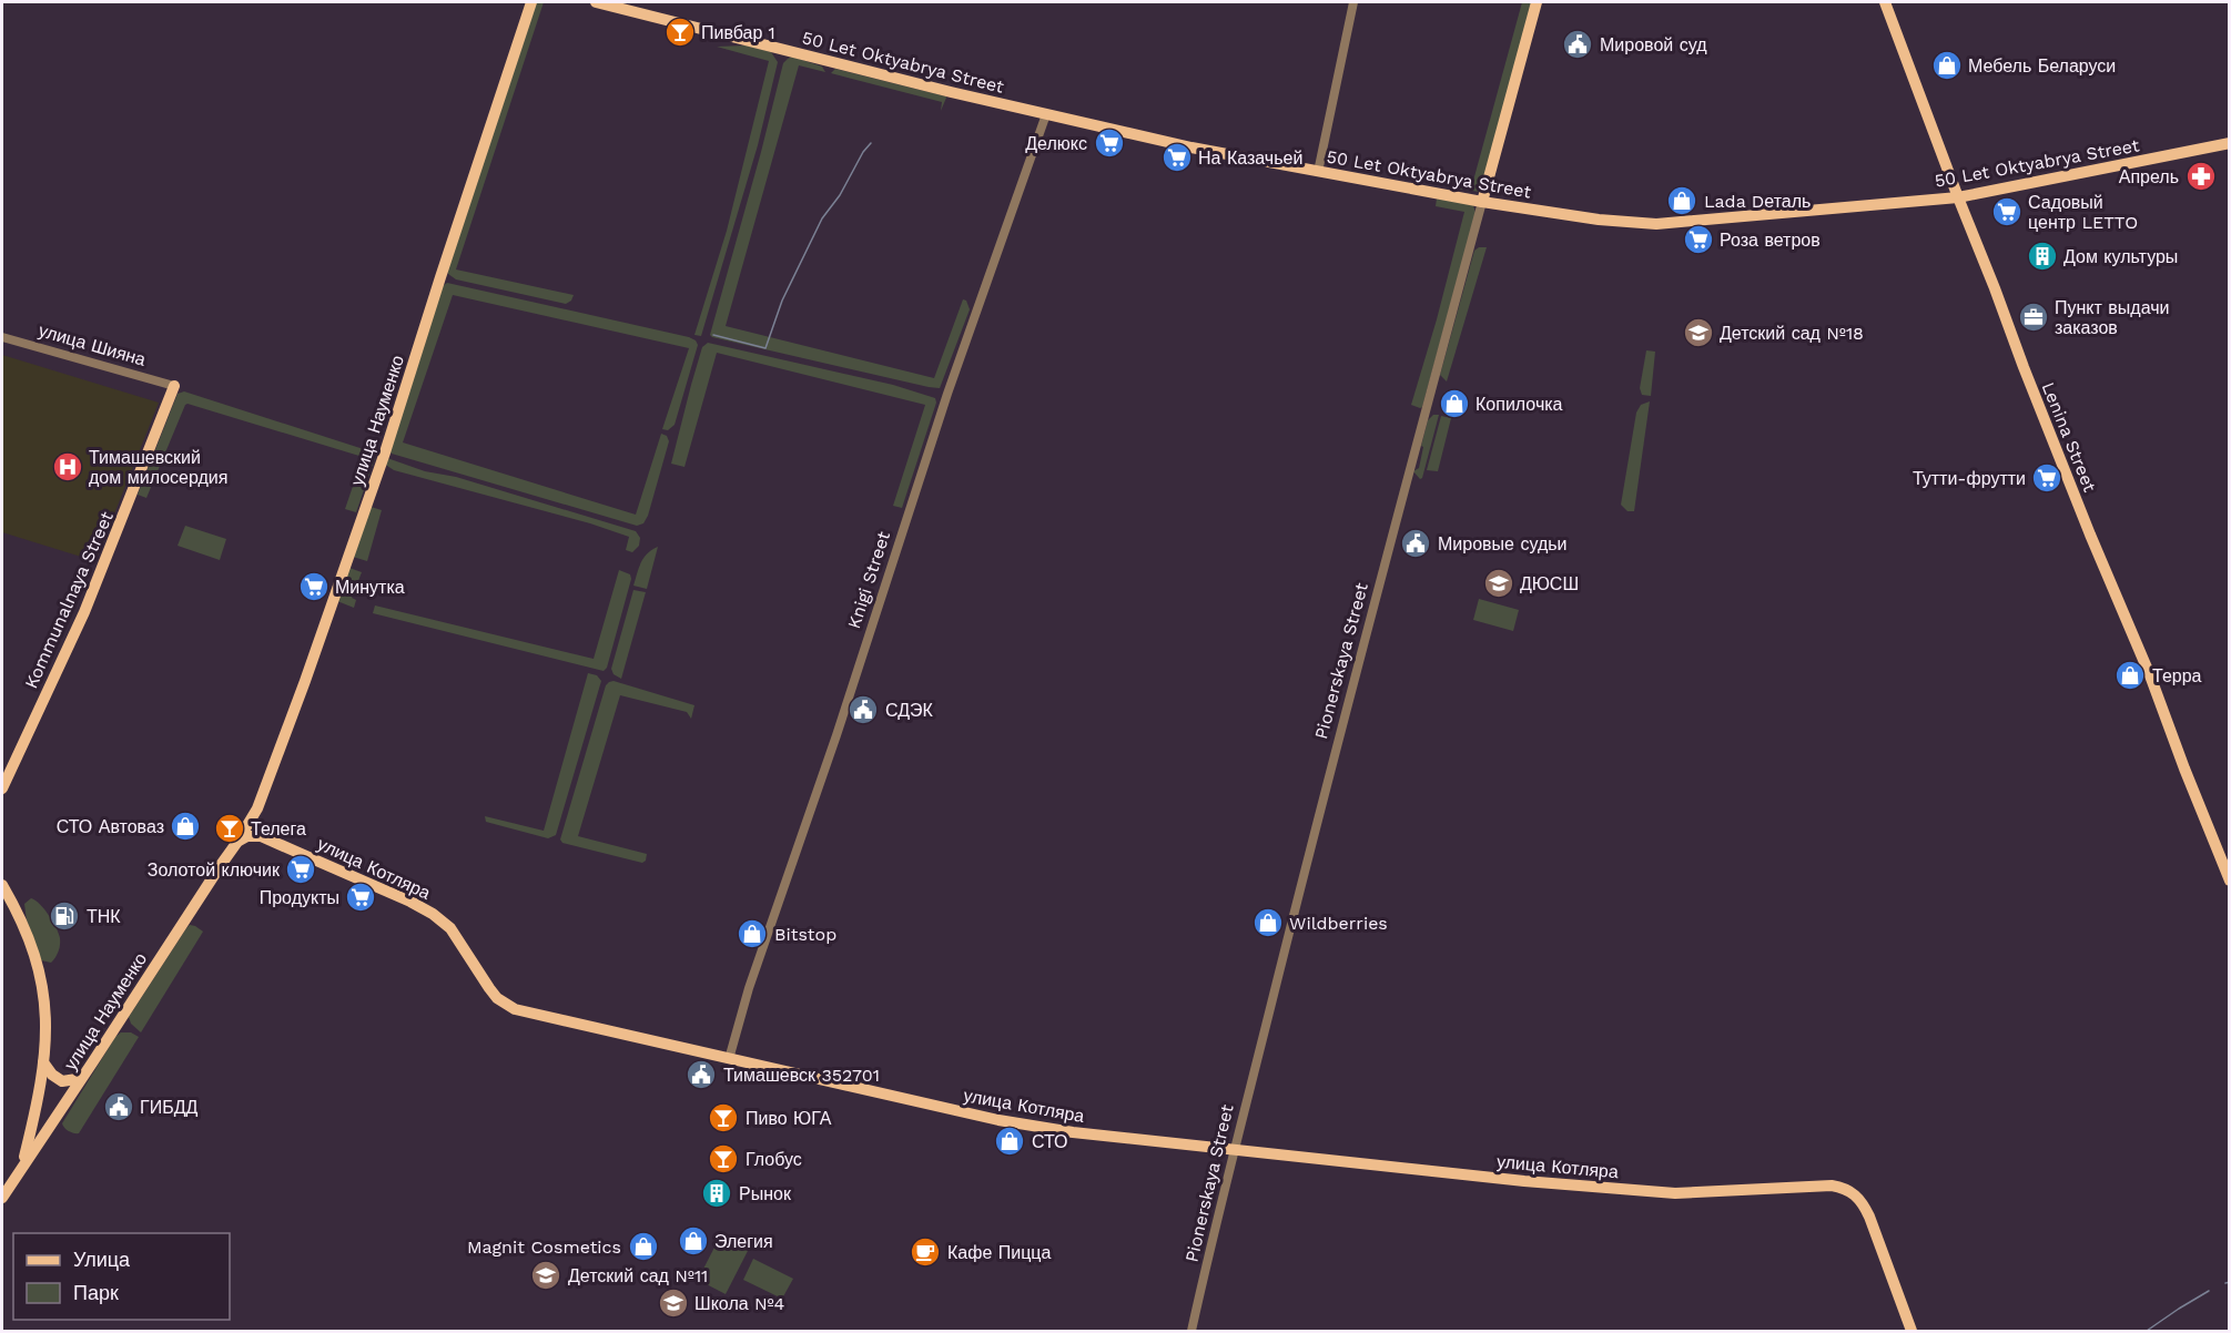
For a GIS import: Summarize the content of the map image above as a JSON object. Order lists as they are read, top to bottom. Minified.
{"streets":{"main road":["50 Let Oktyabrya Street","улица Науменко","Lenina Street","Kommunalnaya Street","Pionerskaya Street","улица Котляра"],"street":["улица Шияна","Knigi Street"]},"crossings":[["50 Let Oktyabrya Street","Lenina Street"],["50 Let Oktyabrya Street","Knigi Street"],["50 Let Oktyabrya Street","Pionerskaya Street"],["улица Шияна","Kommunalnaya Street"],["улица Науменко","улица Котляра"],["Knigi Street","улица Котляра"],["Pionerskaya Street","улица Котляра"]],"places":{"bar":["Пивбар 1","Телега","Пиво ЮГА","Глобус"],"public building":["Мировой суд","Мировые судьи","СДЭК","Тимашевск 352701","ГИБДД"],"shop":["Мебель Беларуси","Lada Dеталь","Копилочка","Терра","СТО Автоваз","Wildberries","Bitstop","СТО","Элегия","Magnit Cosmetics"],"supermarket":["Делюкс","На Казачьей","Садовый центр LETTO","Роза ветров","Тутти-фрутти","Минутка","Золотой ключик","Продукты"],"pharmacy":["Апрель"],"building":["Дом культуры","Рынок"],"office":["Пункт выдачи заказов"],"school or university":["Детский сад №18","ДЮСШ","Детский сад №11","Школа №4"],"hospital":["Тимашевский дом милосердия"],"fuel station":["ТНК"],"cafe":["Кафе Пицца"]},"legend":["Улица","Парк"]}
